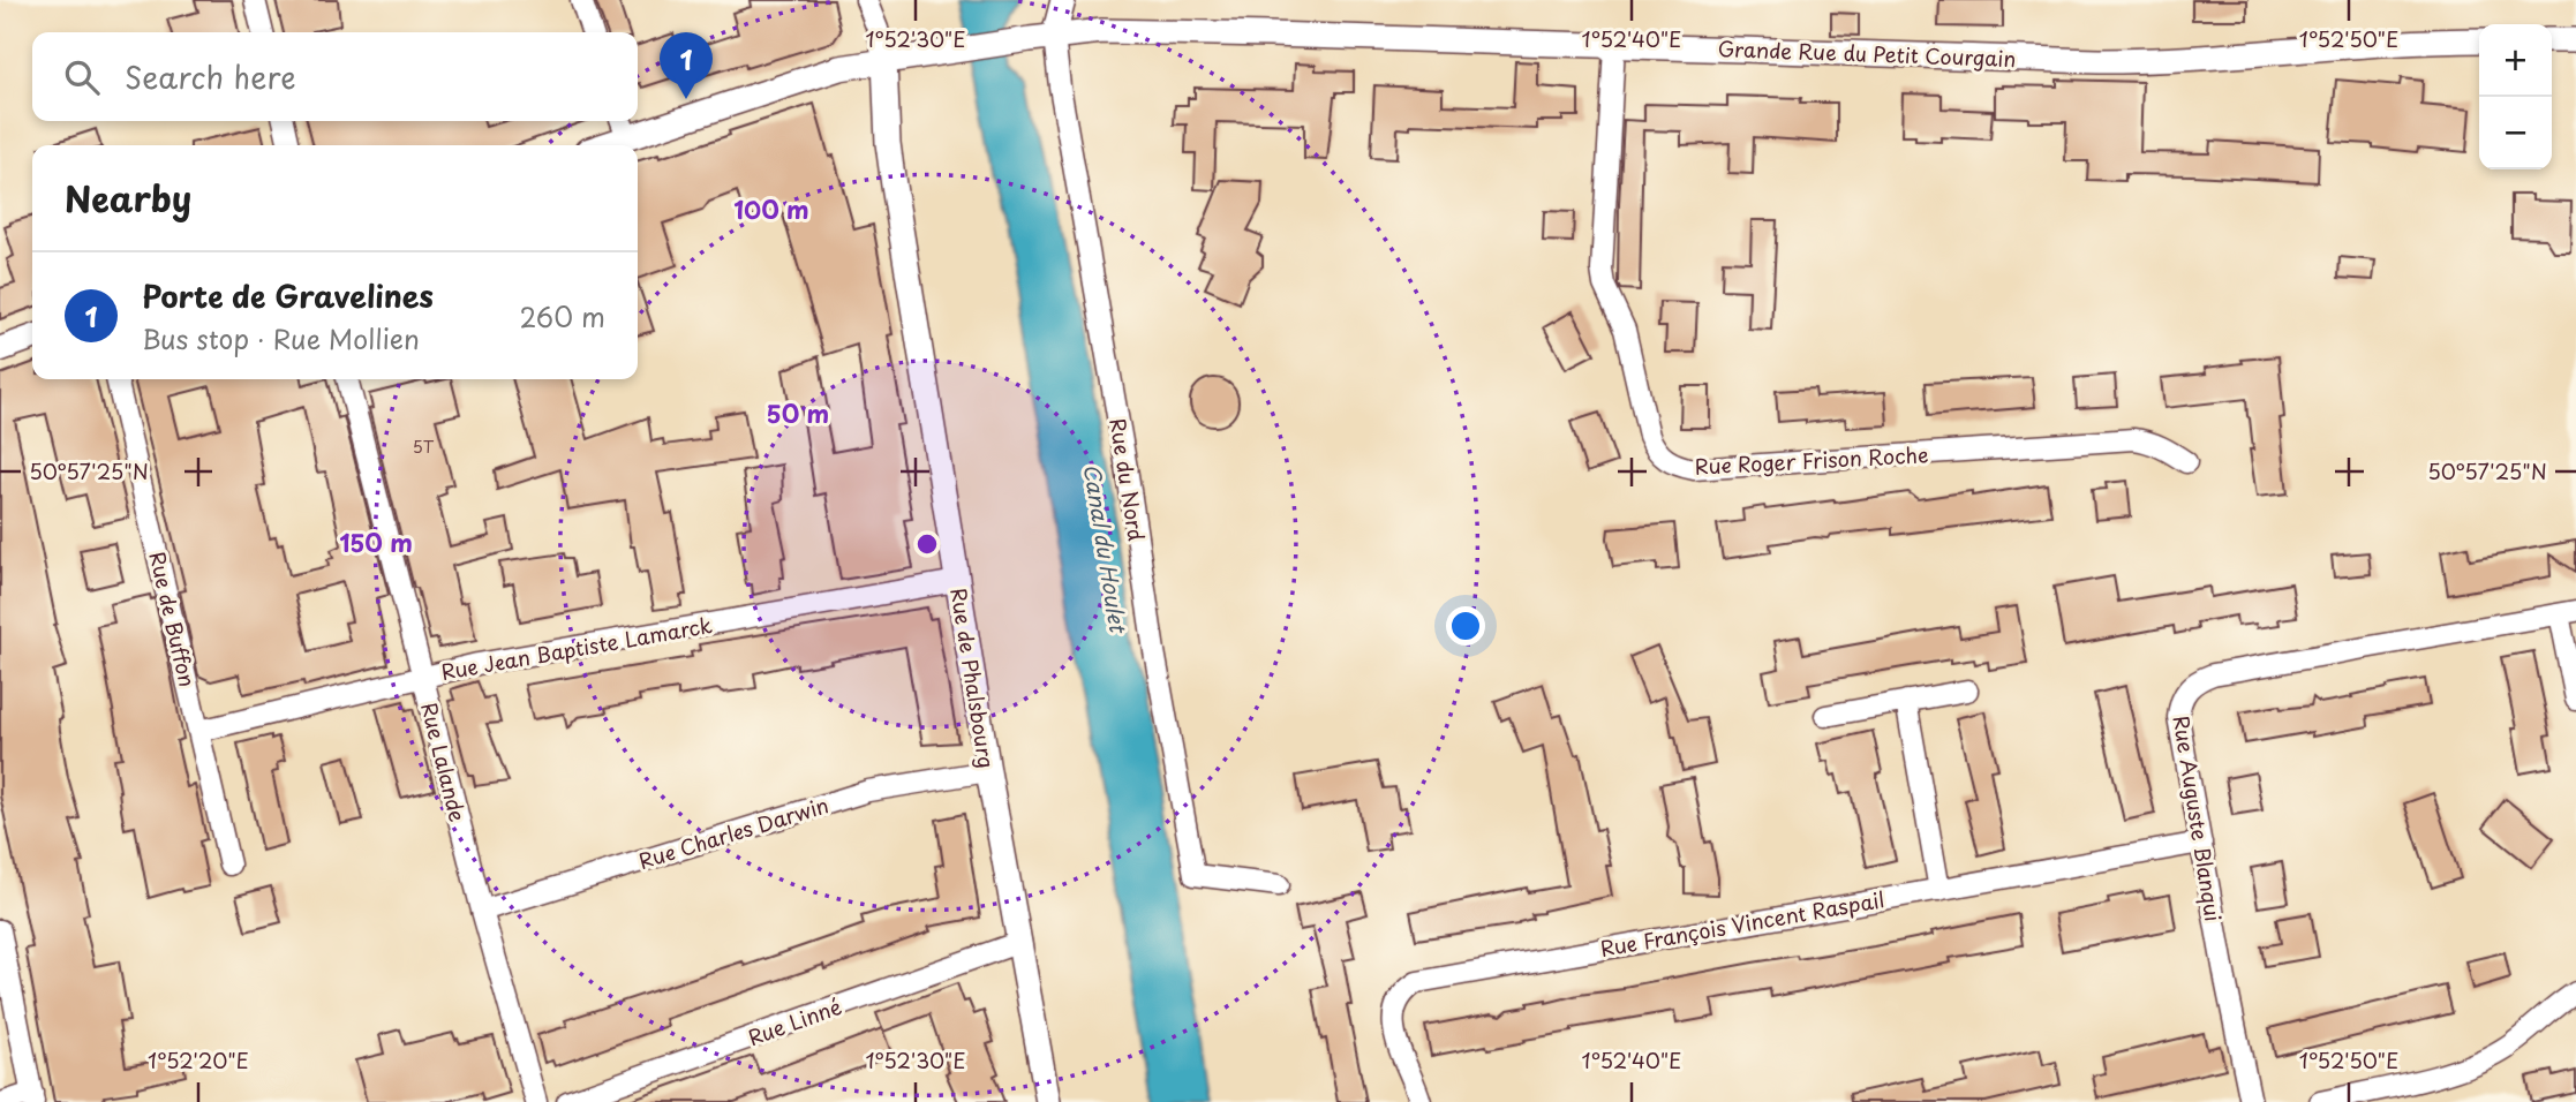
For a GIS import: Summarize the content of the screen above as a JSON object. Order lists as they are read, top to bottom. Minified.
{"streets":{"street":["Grande Rue du Petit Courgain","Rue Roger Frison Roche","Rue du Nord","Rue de Buffon","Rue Jean Baptiste Lamarck","Rue de Phalsbourg","Rue Lalande","Rue Auguste Blanqui","Rue Charles Darwin","Rue François Vincent Raspail","Rue Linné"]},"crossings":[["Grande Rue du Petit Courgain","Rue Roger Frison Roche"],["Grande Rue du Petit Courgain","Rue du Nord"],["Grande Rue du Petit Courgain","Rue de Phalsbourg"],["Rue de Buffon","Rue Jean Baptiste Lamarck"],["Rue Jean Baptiste Lamarck","Rue de Phalsbourg"],["Rue Jean Baptiste Lamarck","Rue Lalande"],["Rue de Phalsbourg","Rue Charles Darwin"],["Rue de Phalsbourg","Rue Linné"],["Rue Lalande","Rue Charles Darwin"],["Rue Auguste Blanqui","Rue François Vincent Raspail"]],"water":["Canal du Houlet"],"house_numbers":["5T"],"page":{"map_buttons":["+","−"],"pins":"1","search":"Search here","heading":"Nearby","list":[{"mark":"1","name":"Porte de Gravelines","note":"Bus stop · Rue Mollien","value":"260 m"}]},"coordinates":["1°52'30\"E","1°52'40\"E","1°52'50\"E","50°57'25\"N","1°52'20\"E"],"rings":["100 m","50 m","150 m"]}
